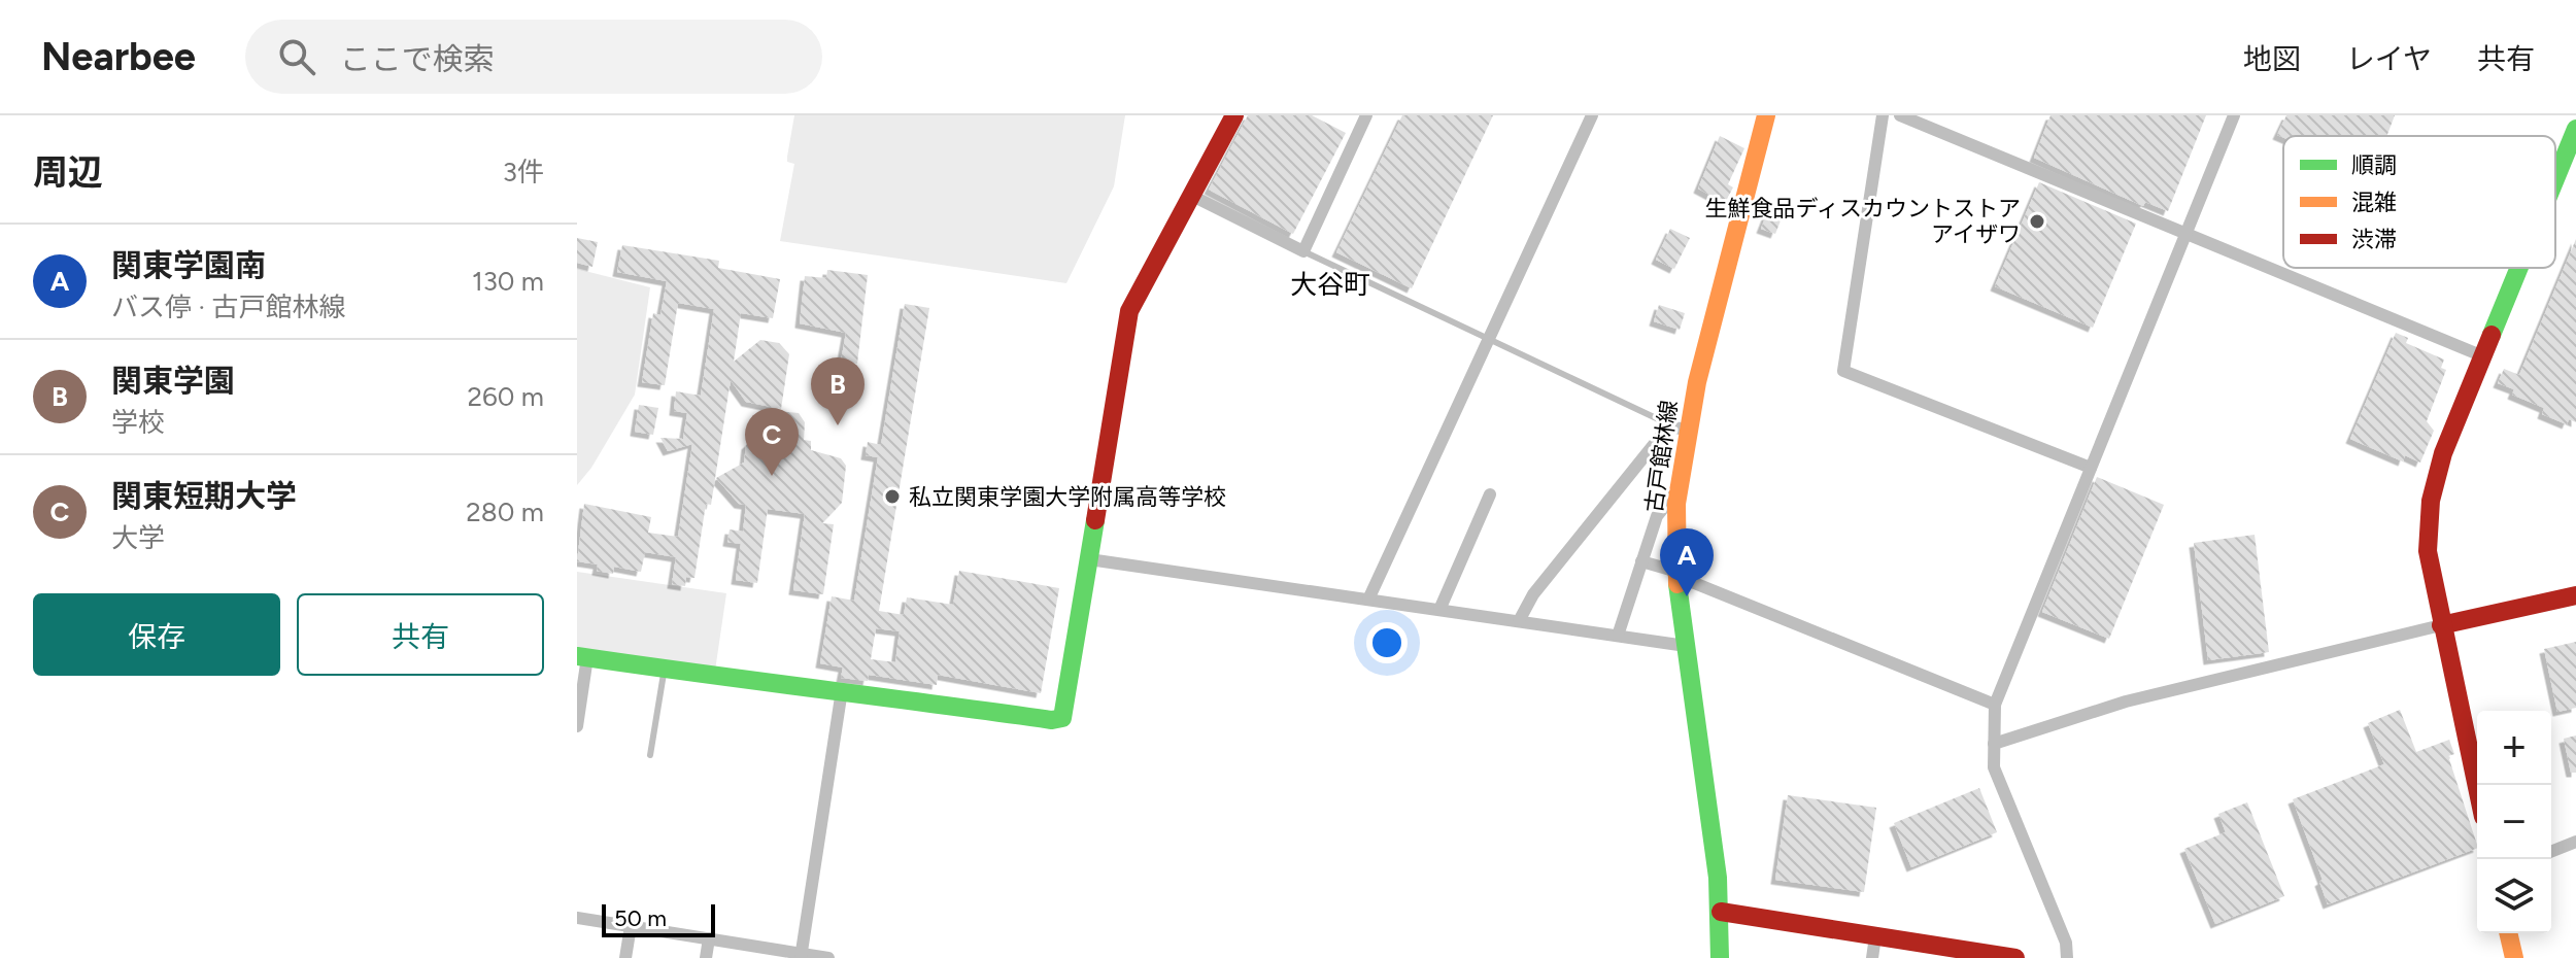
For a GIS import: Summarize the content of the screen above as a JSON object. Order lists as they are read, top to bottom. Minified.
{"streets":{"street":["古戸館林線"]},"districts":["大谷町"],"places":["生鮮食品ディスカウントストア アイザワ","私立関東学園大学附属高等学校"],"legend":["順調","混雑","渋滞"],"scale_bar":"50 m","page":{"header":"Nearbee","search":"ここで検索","nav":["地図","レイヤ","共有"],"heading":["周辺","3件"],"list":[{"mark":"A","name":"関東学園南","note":"バス停 · 古戸館林線","value":"130 m"},{"mark":"B","name":"関東学園","note":"学校","value":"260 m"},{"mark":"C","name":"関東短期大学","note":"大学","value":"280 m"}],"pins":["B","C","A"],"buttons":["保存","共有"],"map_buttons":["+","−"],"scale":"50 m"}}
